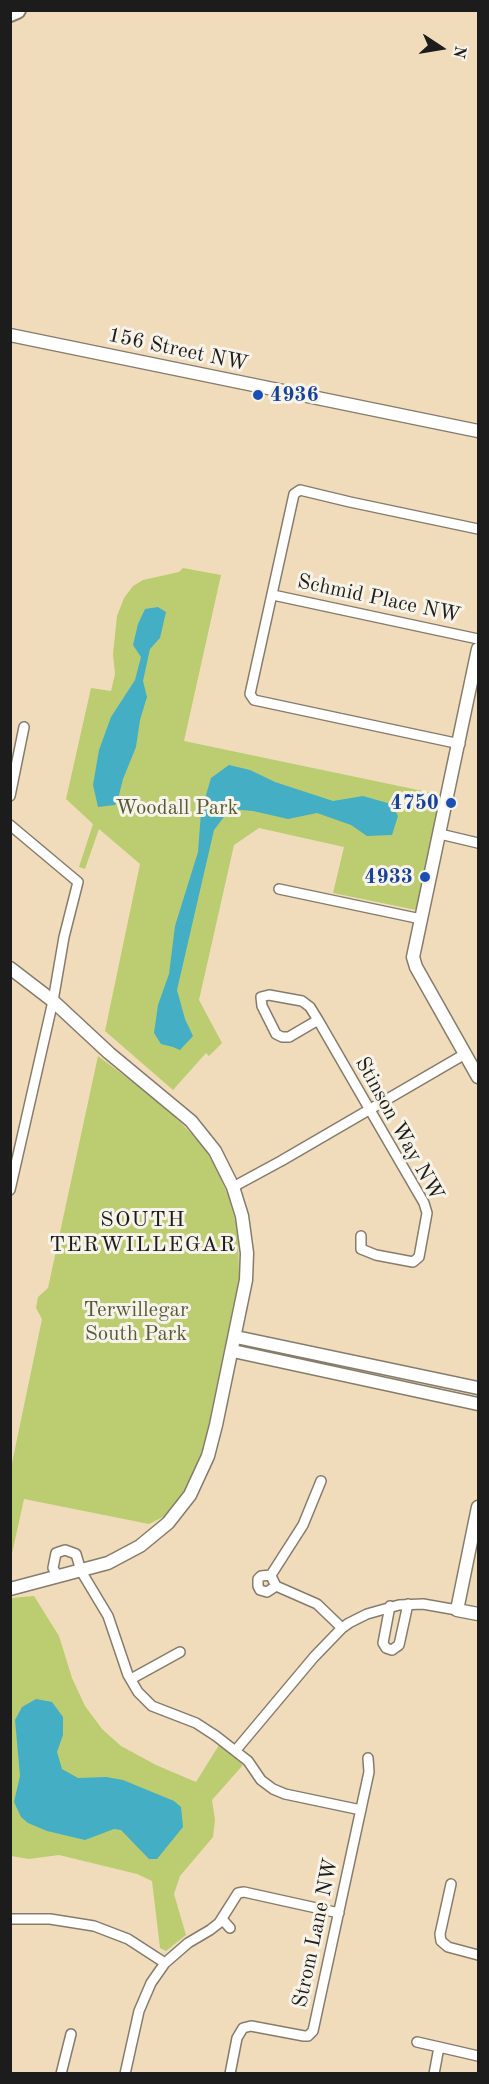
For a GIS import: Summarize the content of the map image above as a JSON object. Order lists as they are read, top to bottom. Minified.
{"streets":{"street":["156 Street NW","Schmid Place NW","Stinson Way NW","Strom Lane NW"]},"districts":["SOUTH TERWILLEGAR"],"parks":["Woodall Park","Terwillegar South Park"],"places":["4936","4750","4933"],"north":"right"}
